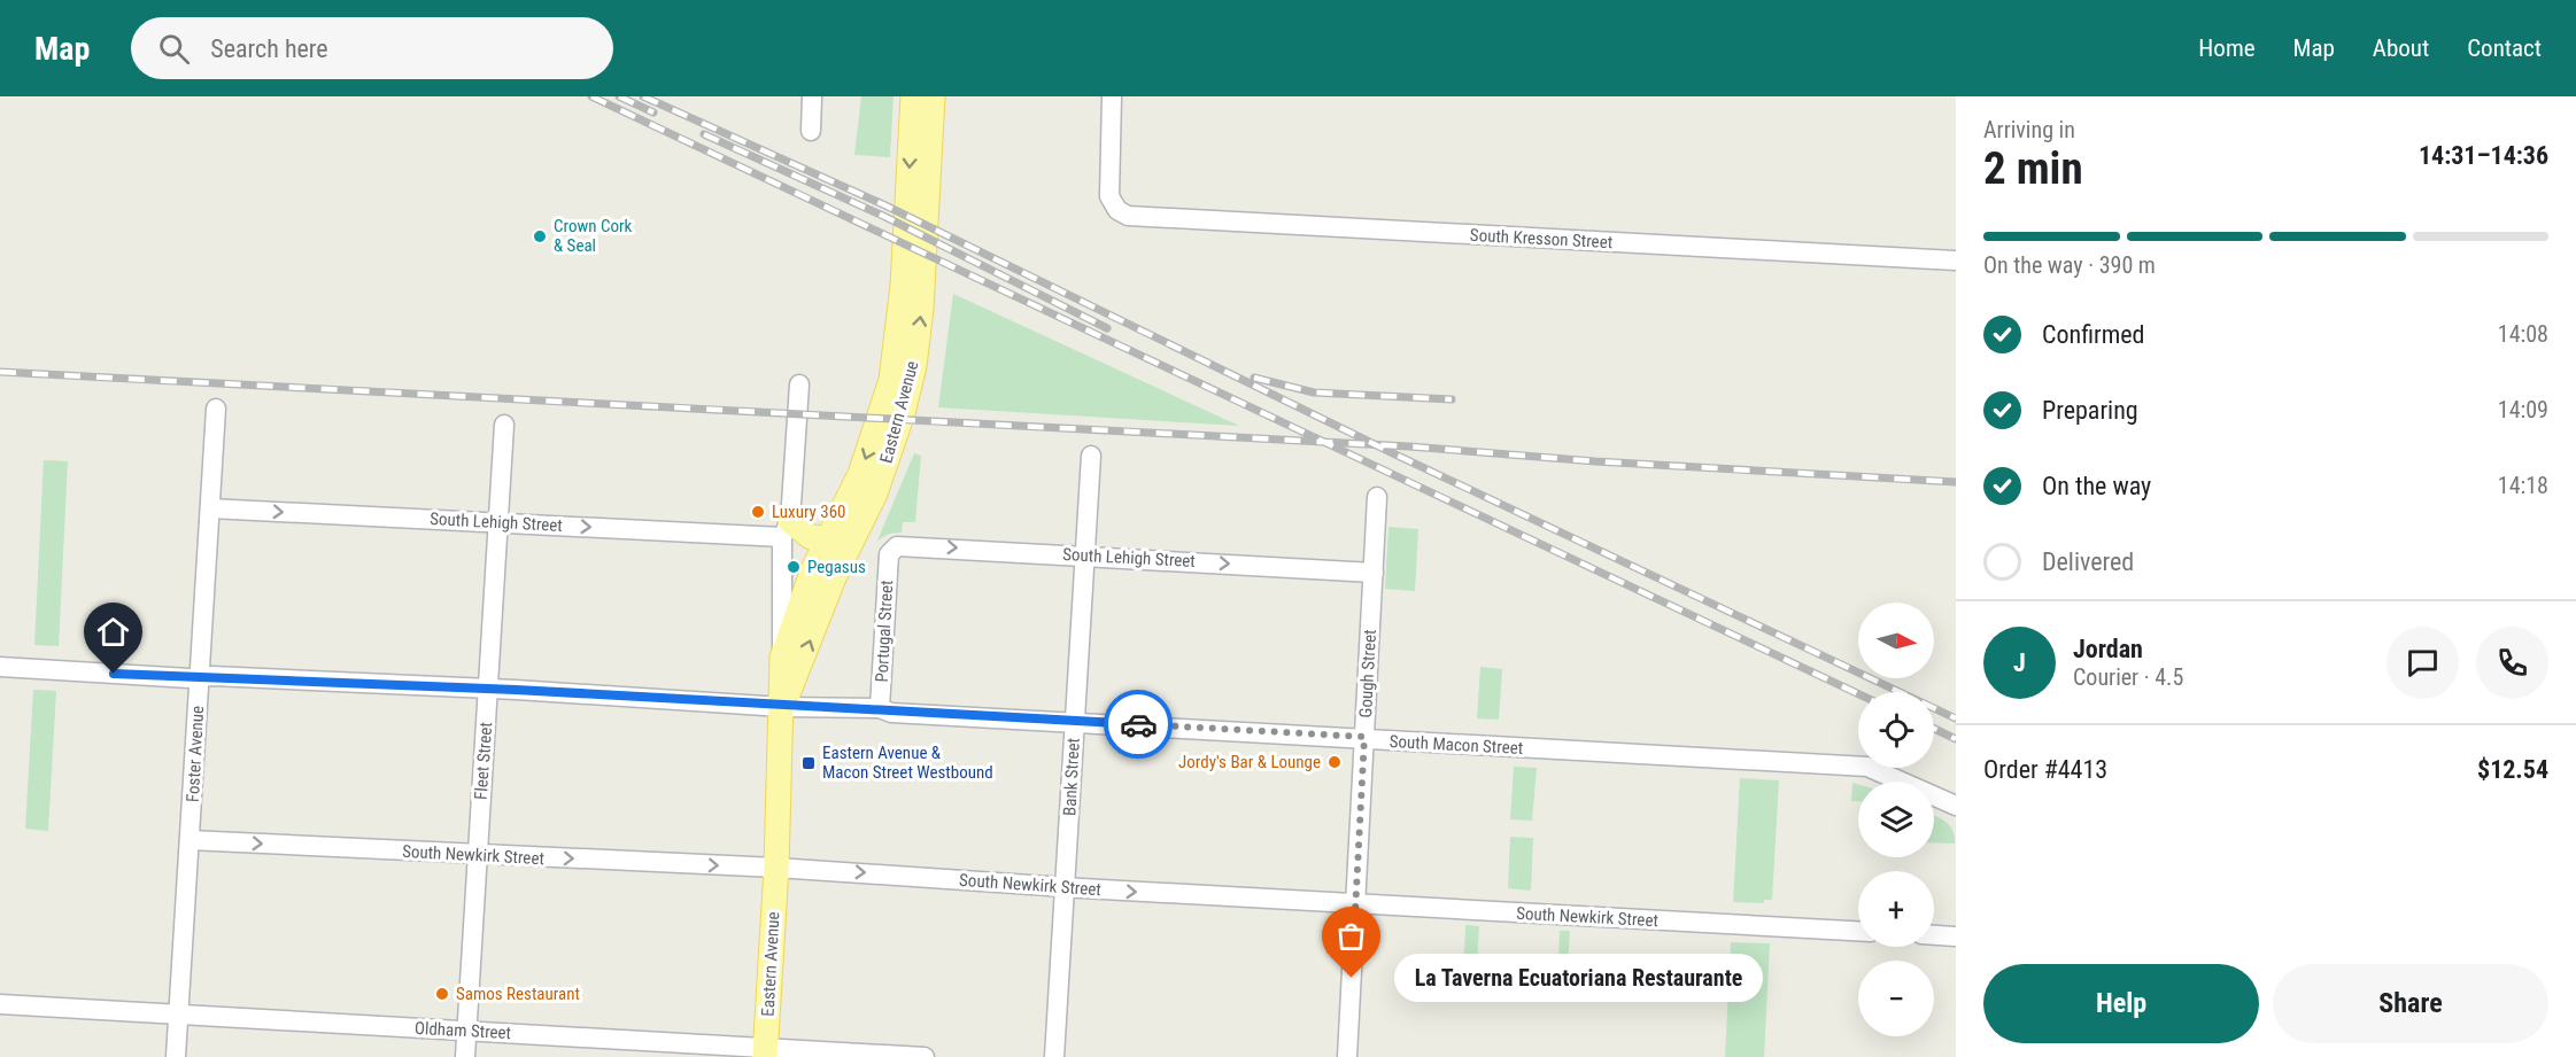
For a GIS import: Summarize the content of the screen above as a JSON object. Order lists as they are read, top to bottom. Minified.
{"streets":{"main road":["Eastern Avenue"],"street":["South Kresson Street","South Lehigh Street","Portugal Street","Gough Street","South Macon Street","Foster Avenue","Fleet Street","Bank Street","South Newkirk Street","Oldham Street"]},"crossings":[["Eastern Avenue","South Lehigh Street"],["Eastern Avenue","South Macon Street"],["Eastern Avenue","South Newkirk Street"],["Eastern Avenue","Oldham Street"],["South Lehigh Street","Portugal Street"],["South Lehigh Street","Gough Street"],["South Lehigh Street","Foster Avenue"],["South Lehigh Street","Fleet Street"],["South Lehigh Street","Bank Street"],["Portugal Street","South Macon Street"],["Gough Street","South Macon Street"],["Gough Street","South Newkirk Street"],["South Macon Street","Foster Avenue"],["South Macon Street","Fleet Street"],["South Macon Street","Bank Street"],["Foster Avenue","South Newkirk Street"],["Foster Avenue","Oldham Street"],["Fleet Street","South Newkirk Street"],["Fleet Street","Oldham Street"],["Bank Street","South Newkirk Street"]],"one_way":["South Lehigh Street","South Newkirk Street"],"places":{"other":["Crown Cork & Seal","Luxury 360","Pegasus","Jordy's Bar & Lounge","La Taverna Ecuatoriana Restaurante","Samos Restaurant"],"transit":["Eastern Avenue & Macon Street Westbound"]},"north":"right","page":{"header":"Map","search":"Search here","nav":["Home","Map","About","Contact"],"heading":["2 min","Arriving in","14:31–14:36"],"panel":["Jordan","Courier · 4.5","Order #4413","$12.54"],"bar":"On the way · 390 m","list":[["Confirmed","14:08"],["Preparing","14:09"],["On the way","14:18"],"Delivered"],"map_buttons":["+","−"],"round":"J","buttons":["Help","Share"],"bubble":"La Taverna Ecuatoriana Restaurante"}}
